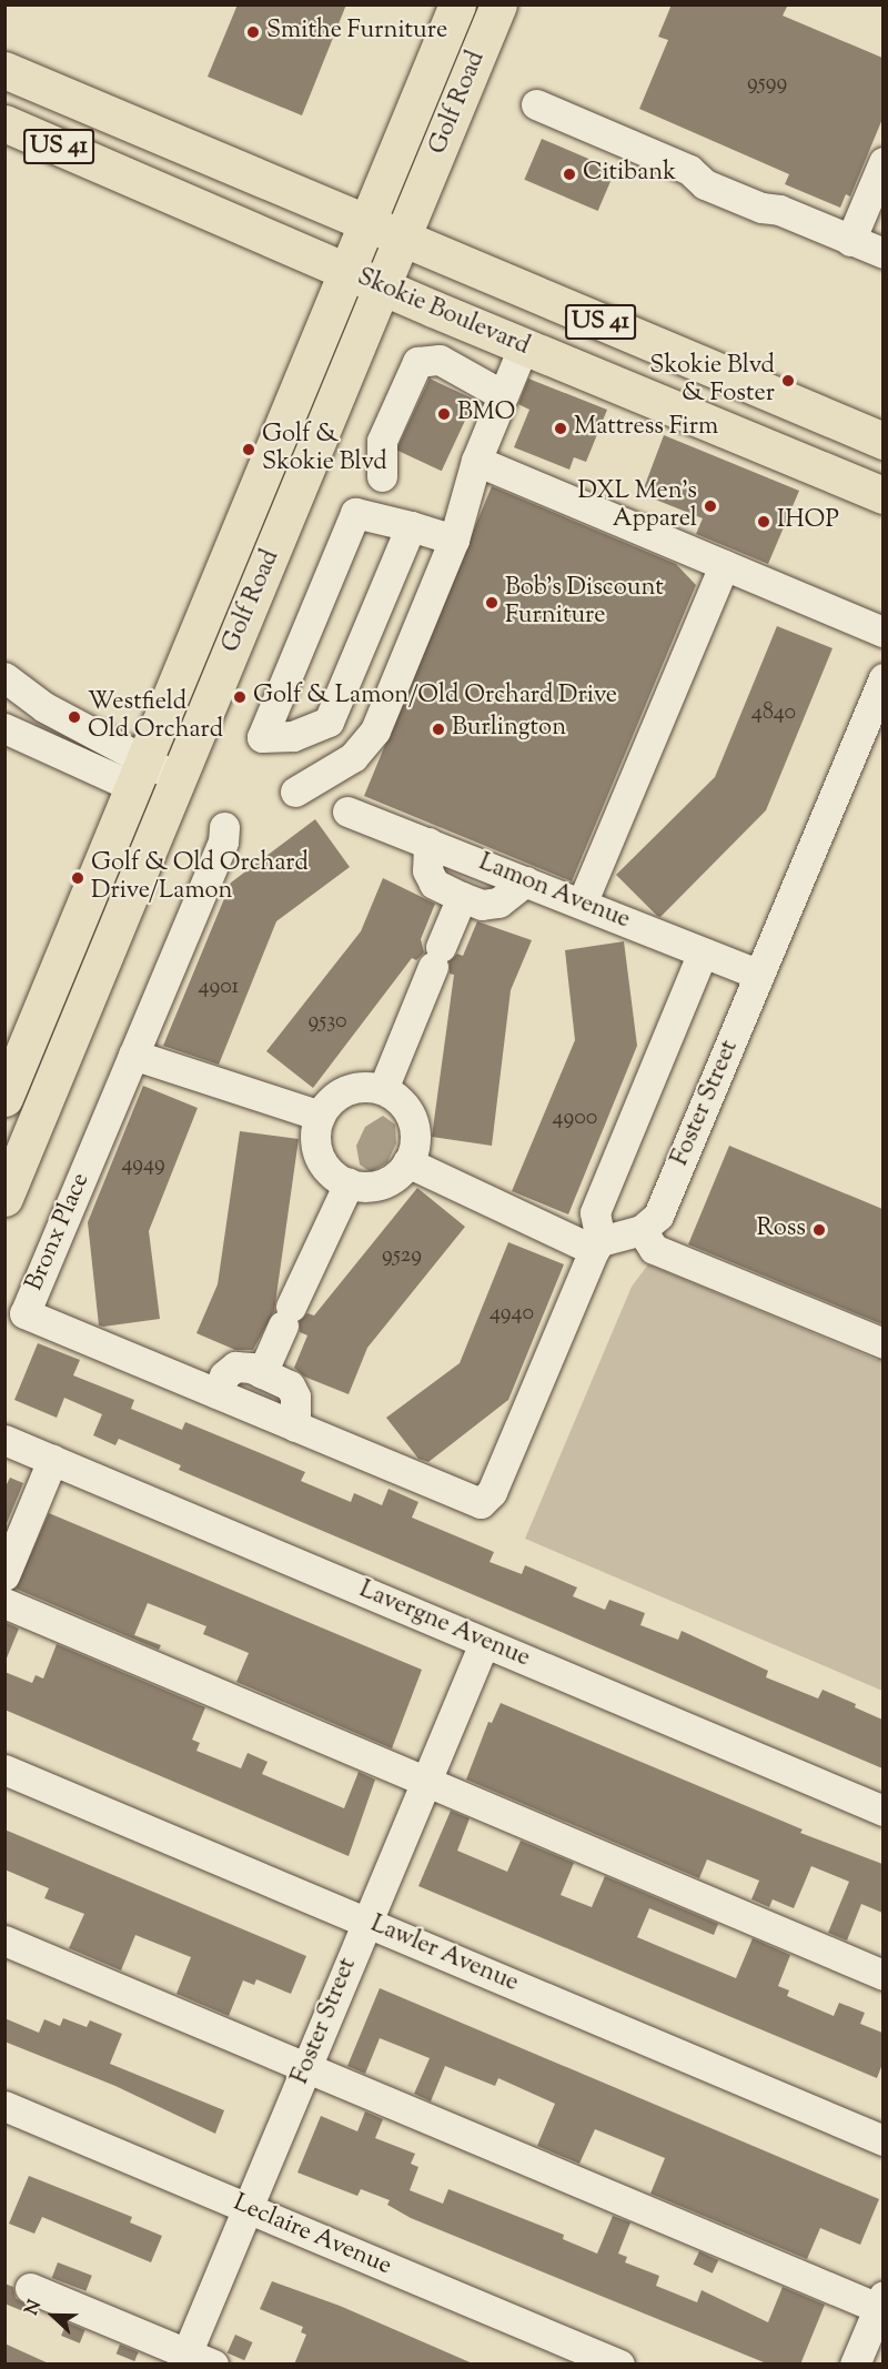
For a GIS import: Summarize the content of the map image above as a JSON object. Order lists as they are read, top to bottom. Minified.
{"streets":{"main road":["Golf Road","US 41","Skokie Boulevard"],"street":["Lamon Avenue","Foster Street","Bronx Place","Lavergne Avenue","Lawler Avenue","Leclaire Avenue"]},"crossings":[["Golf Road","US 41"],["Golf Road","Skokie Boulevard"],["Lamon Avenue","Foster Street"],["Foster Street","Lavergne Avenue"],["Foster Street","Lawler Avenue"],["Foster Street","Leclaire Avenue"]],"places":["Smithe Furniture","Citibank","Skokie Blvd & Foster","BMO","Mattress Firm","Golf & Skokie Blvd","DXL Men's Apparel","IHOP","Bob's Discount Furniture","Golf & Lamon/Old Orchard Drive","Westfield Old Orchard","Burlington","Golf & Old Orchard Drive/Lamon","Ross"],"house_numbers":["9599","4840","4901","9530","4900","4949","9529","4940"],"north":"left"}
